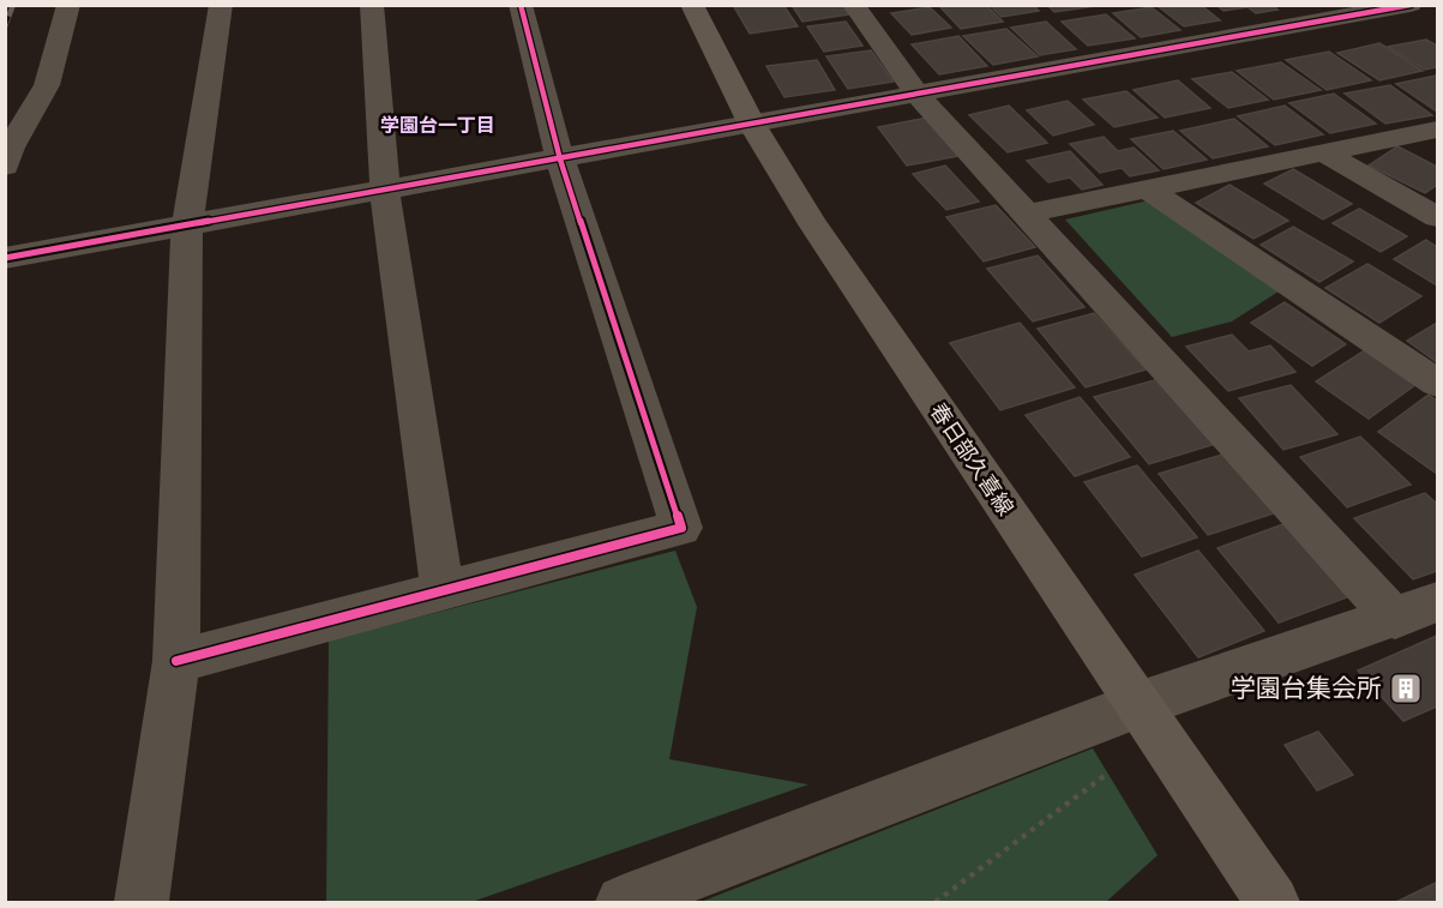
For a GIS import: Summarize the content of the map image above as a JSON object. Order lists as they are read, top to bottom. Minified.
{"streets":{"main road":["春日部久喜線"]},"districts":["学園台一丁目"],"places":{"building":["学園台集会所"]}}
